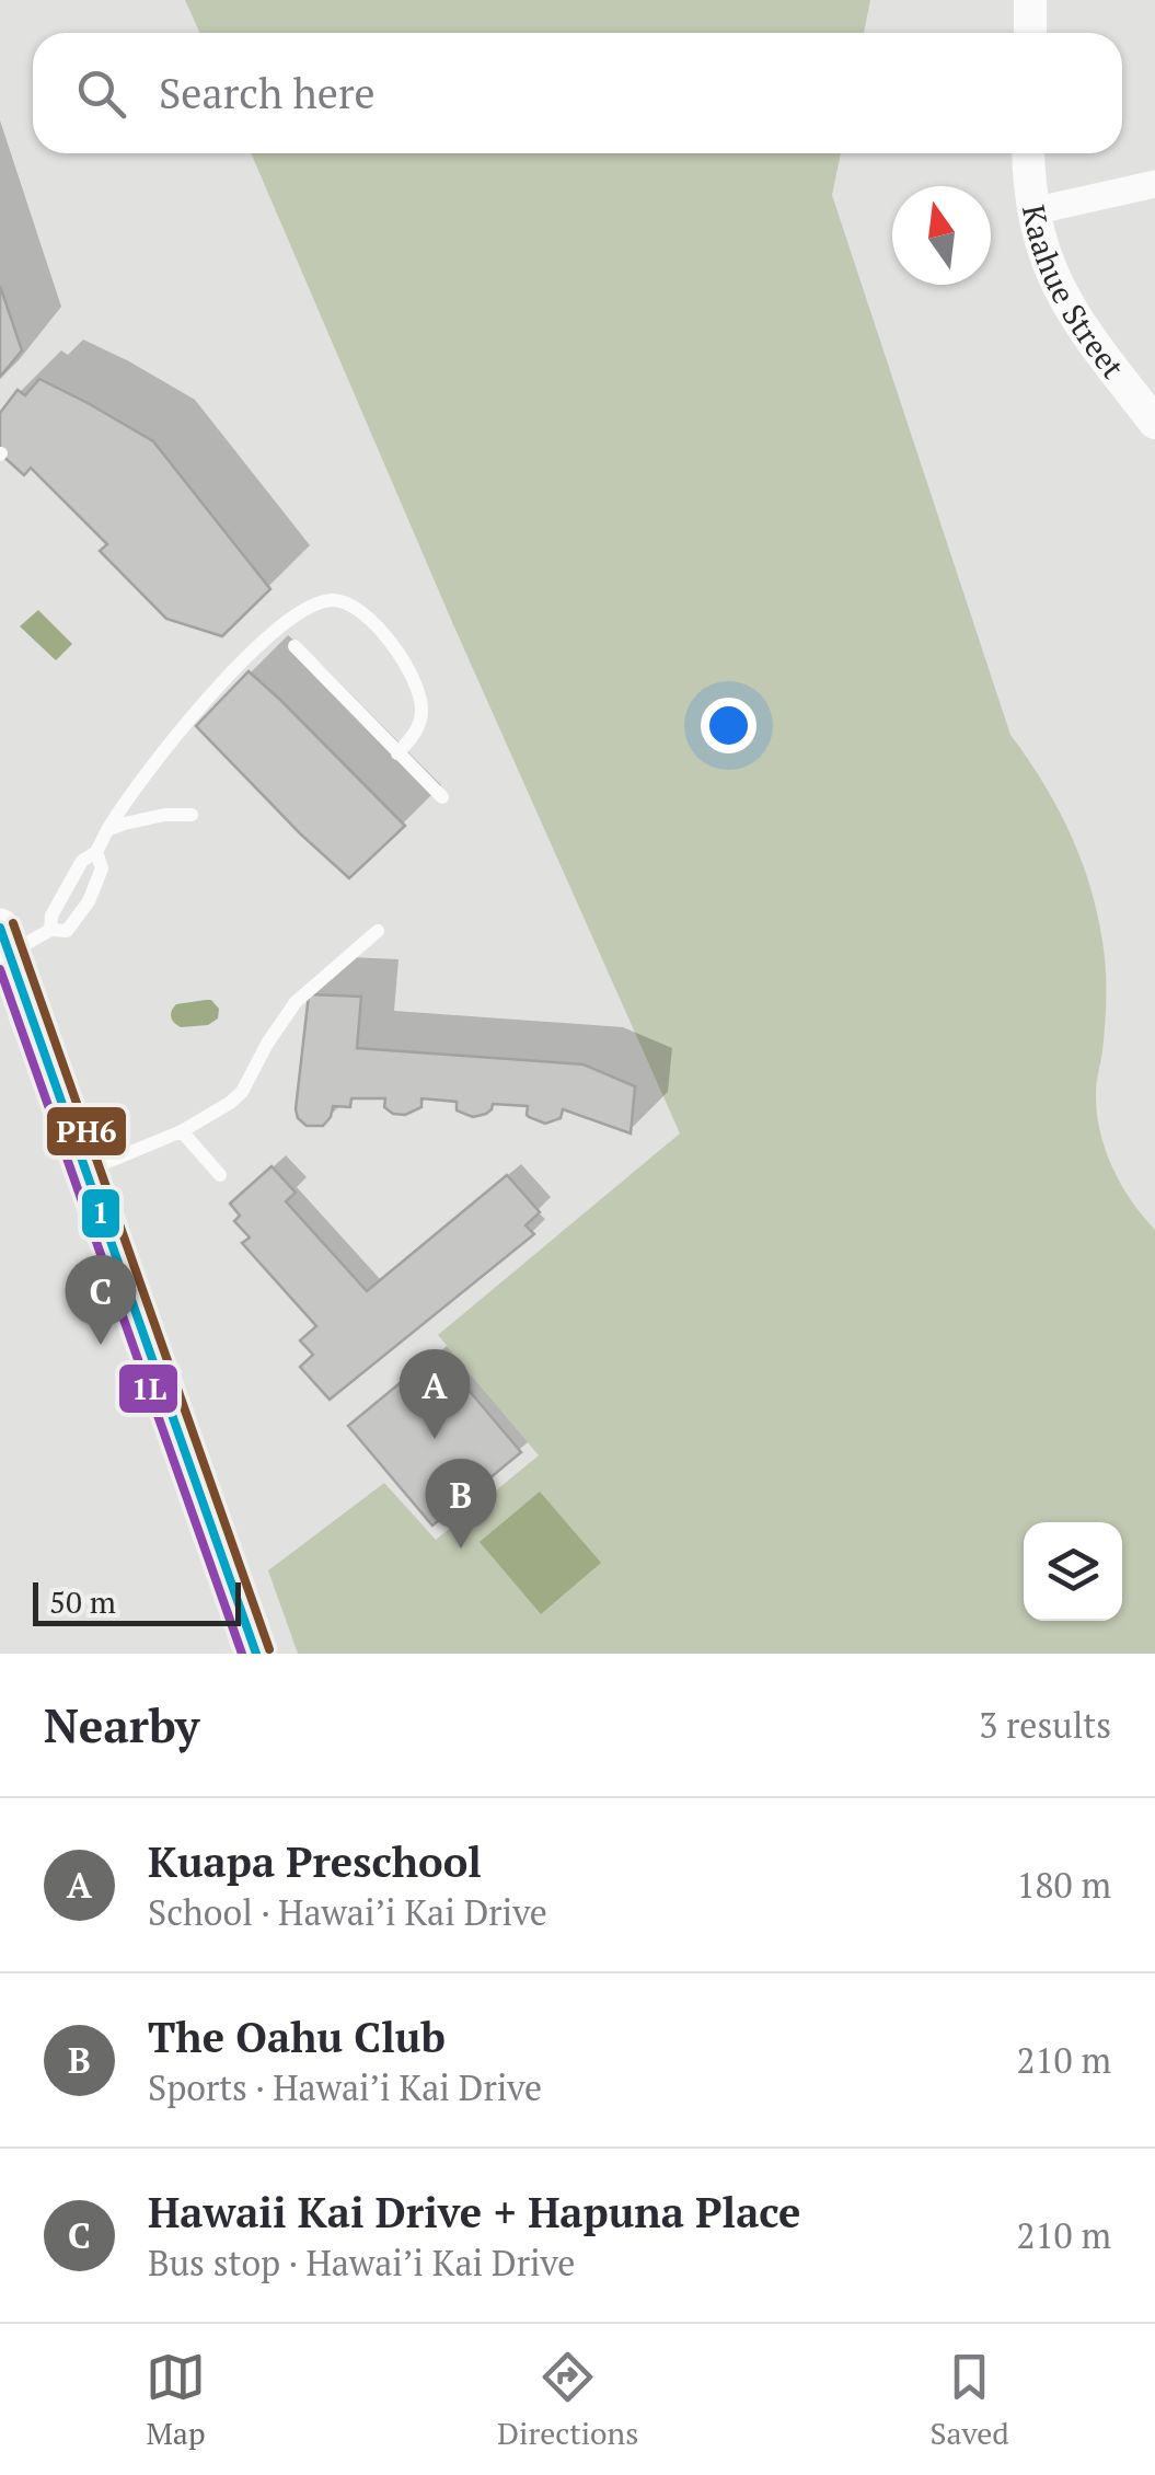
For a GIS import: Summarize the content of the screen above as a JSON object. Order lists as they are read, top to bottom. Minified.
{"streets":{"street":["Kaahue Street"]},"lines":["transit line PH6","transit line 1","transit line 1L"],"scale_bar":"50 m","north":"top","page":{"search":"Search here","pins":["C","A","B"],"scale":"50 m","heading":["Nearby","3 results"],"list":[{"mark":"A","name":"Kuapa Preschool","note":"School · Hawai’i Kai Drive","value":"180 m"},{"mark":"B","name":"The Oahu Club","note":"Sports · Hawai’i Kai Drive","value":"210 m"},{"mark":"C","name":"Hawaii Kai Drive + Hapuna Place","note":"Bus stop · Hawai’i Kai Drive","value":"210 m"}],"nav":["Map","Directions","Saved"]}}
